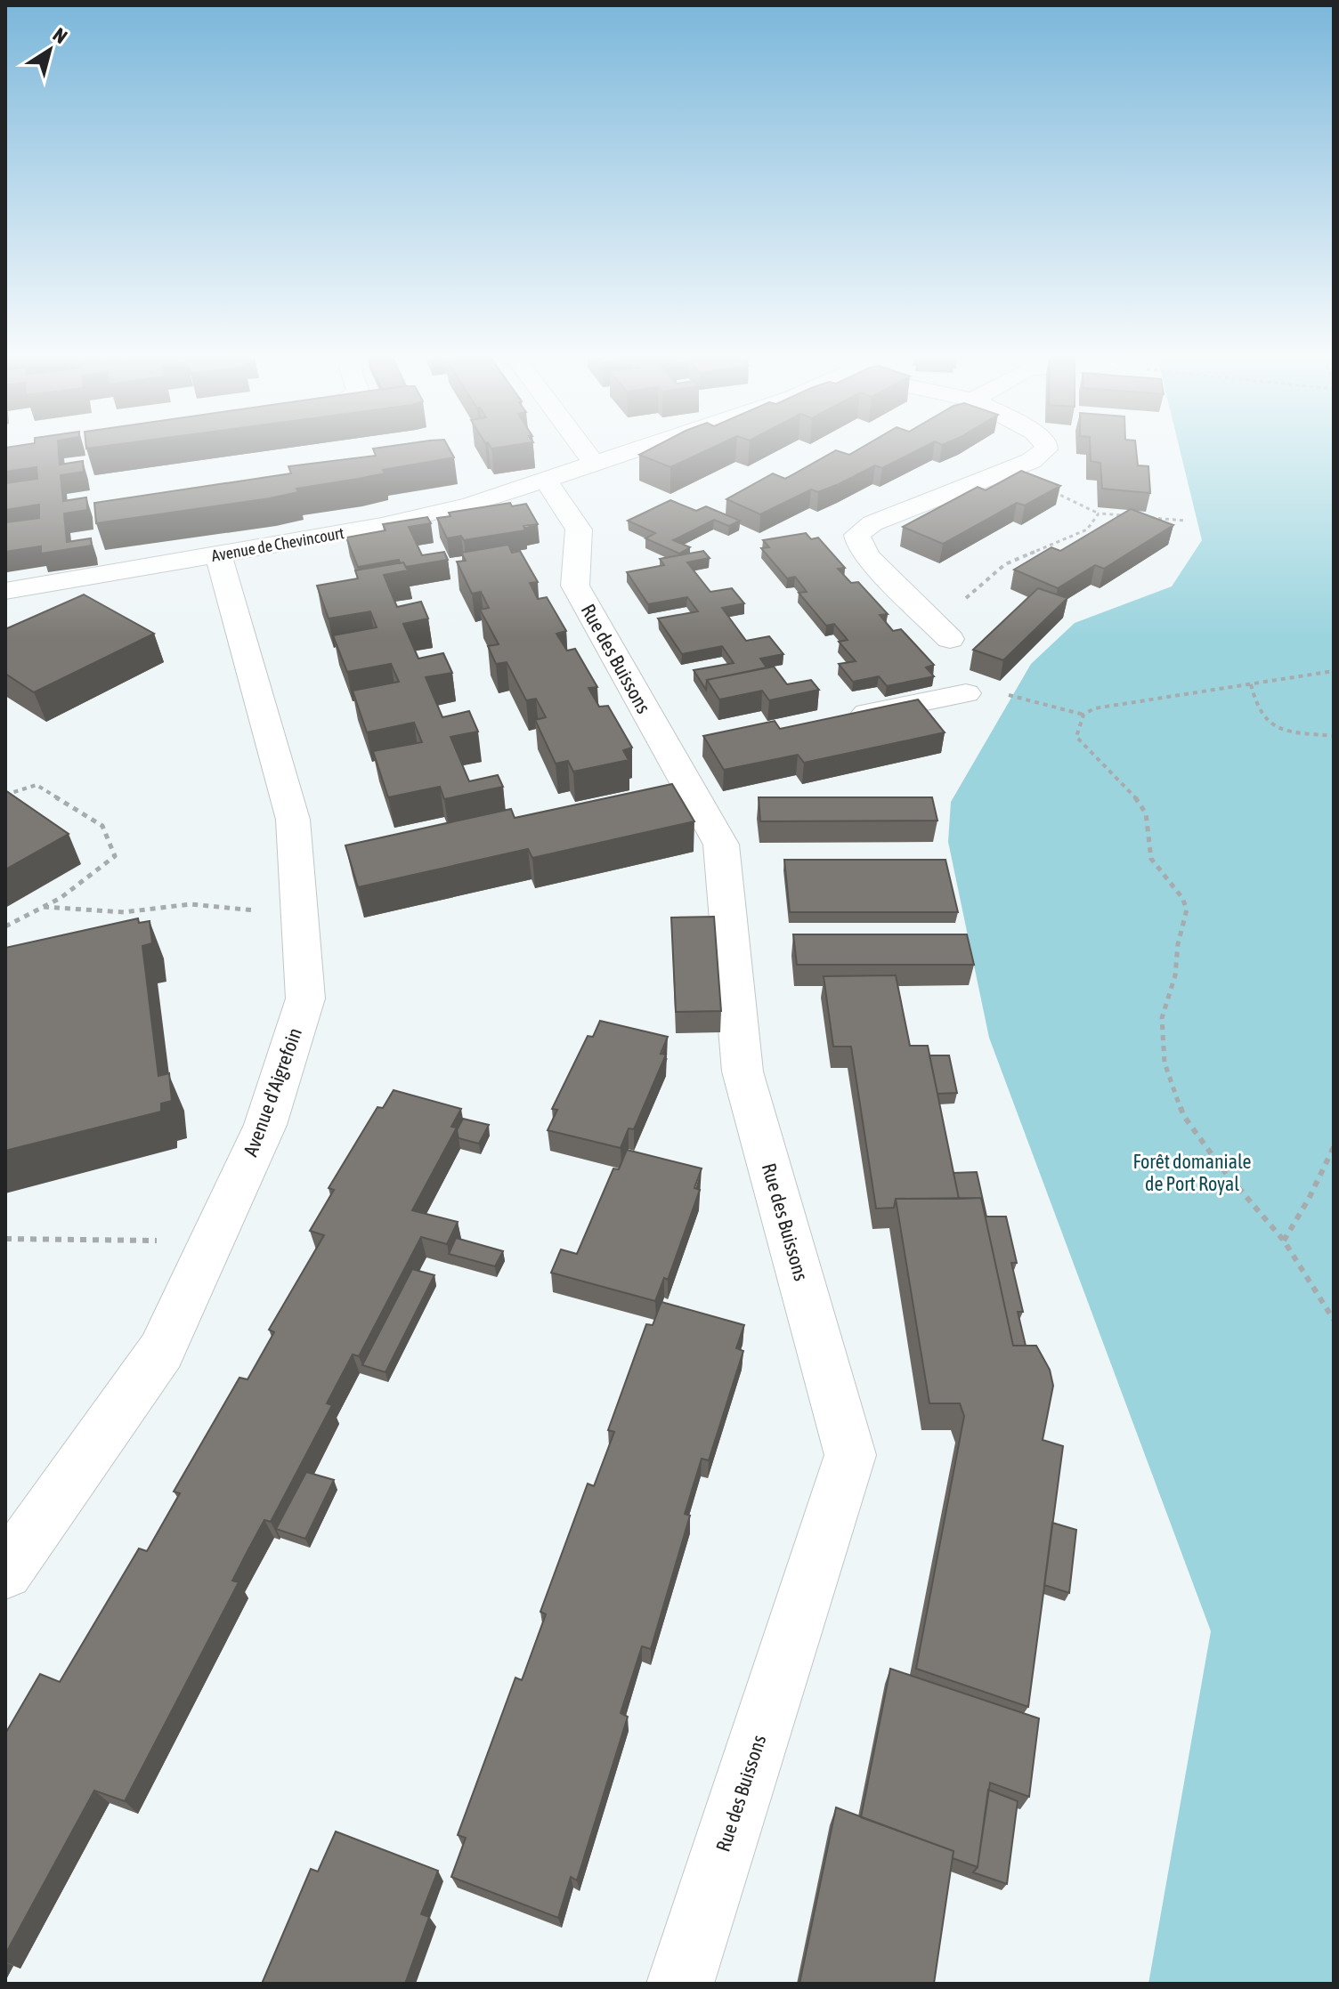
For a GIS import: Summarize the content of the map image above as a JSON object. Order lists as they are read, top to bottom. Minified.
{"streets":{"street":["Avenue de Chevincourt","Rue des Buissons","Avenue d'Aigrefoin"]},"crossings":[["Avenue de Chevincourt","Rue des Buissons"],["Avenue de Chevincourt","Avenue d'Aigrefoin"]],"parks":["Forêt domaniale de Port Royal"],"north":"top right"}
